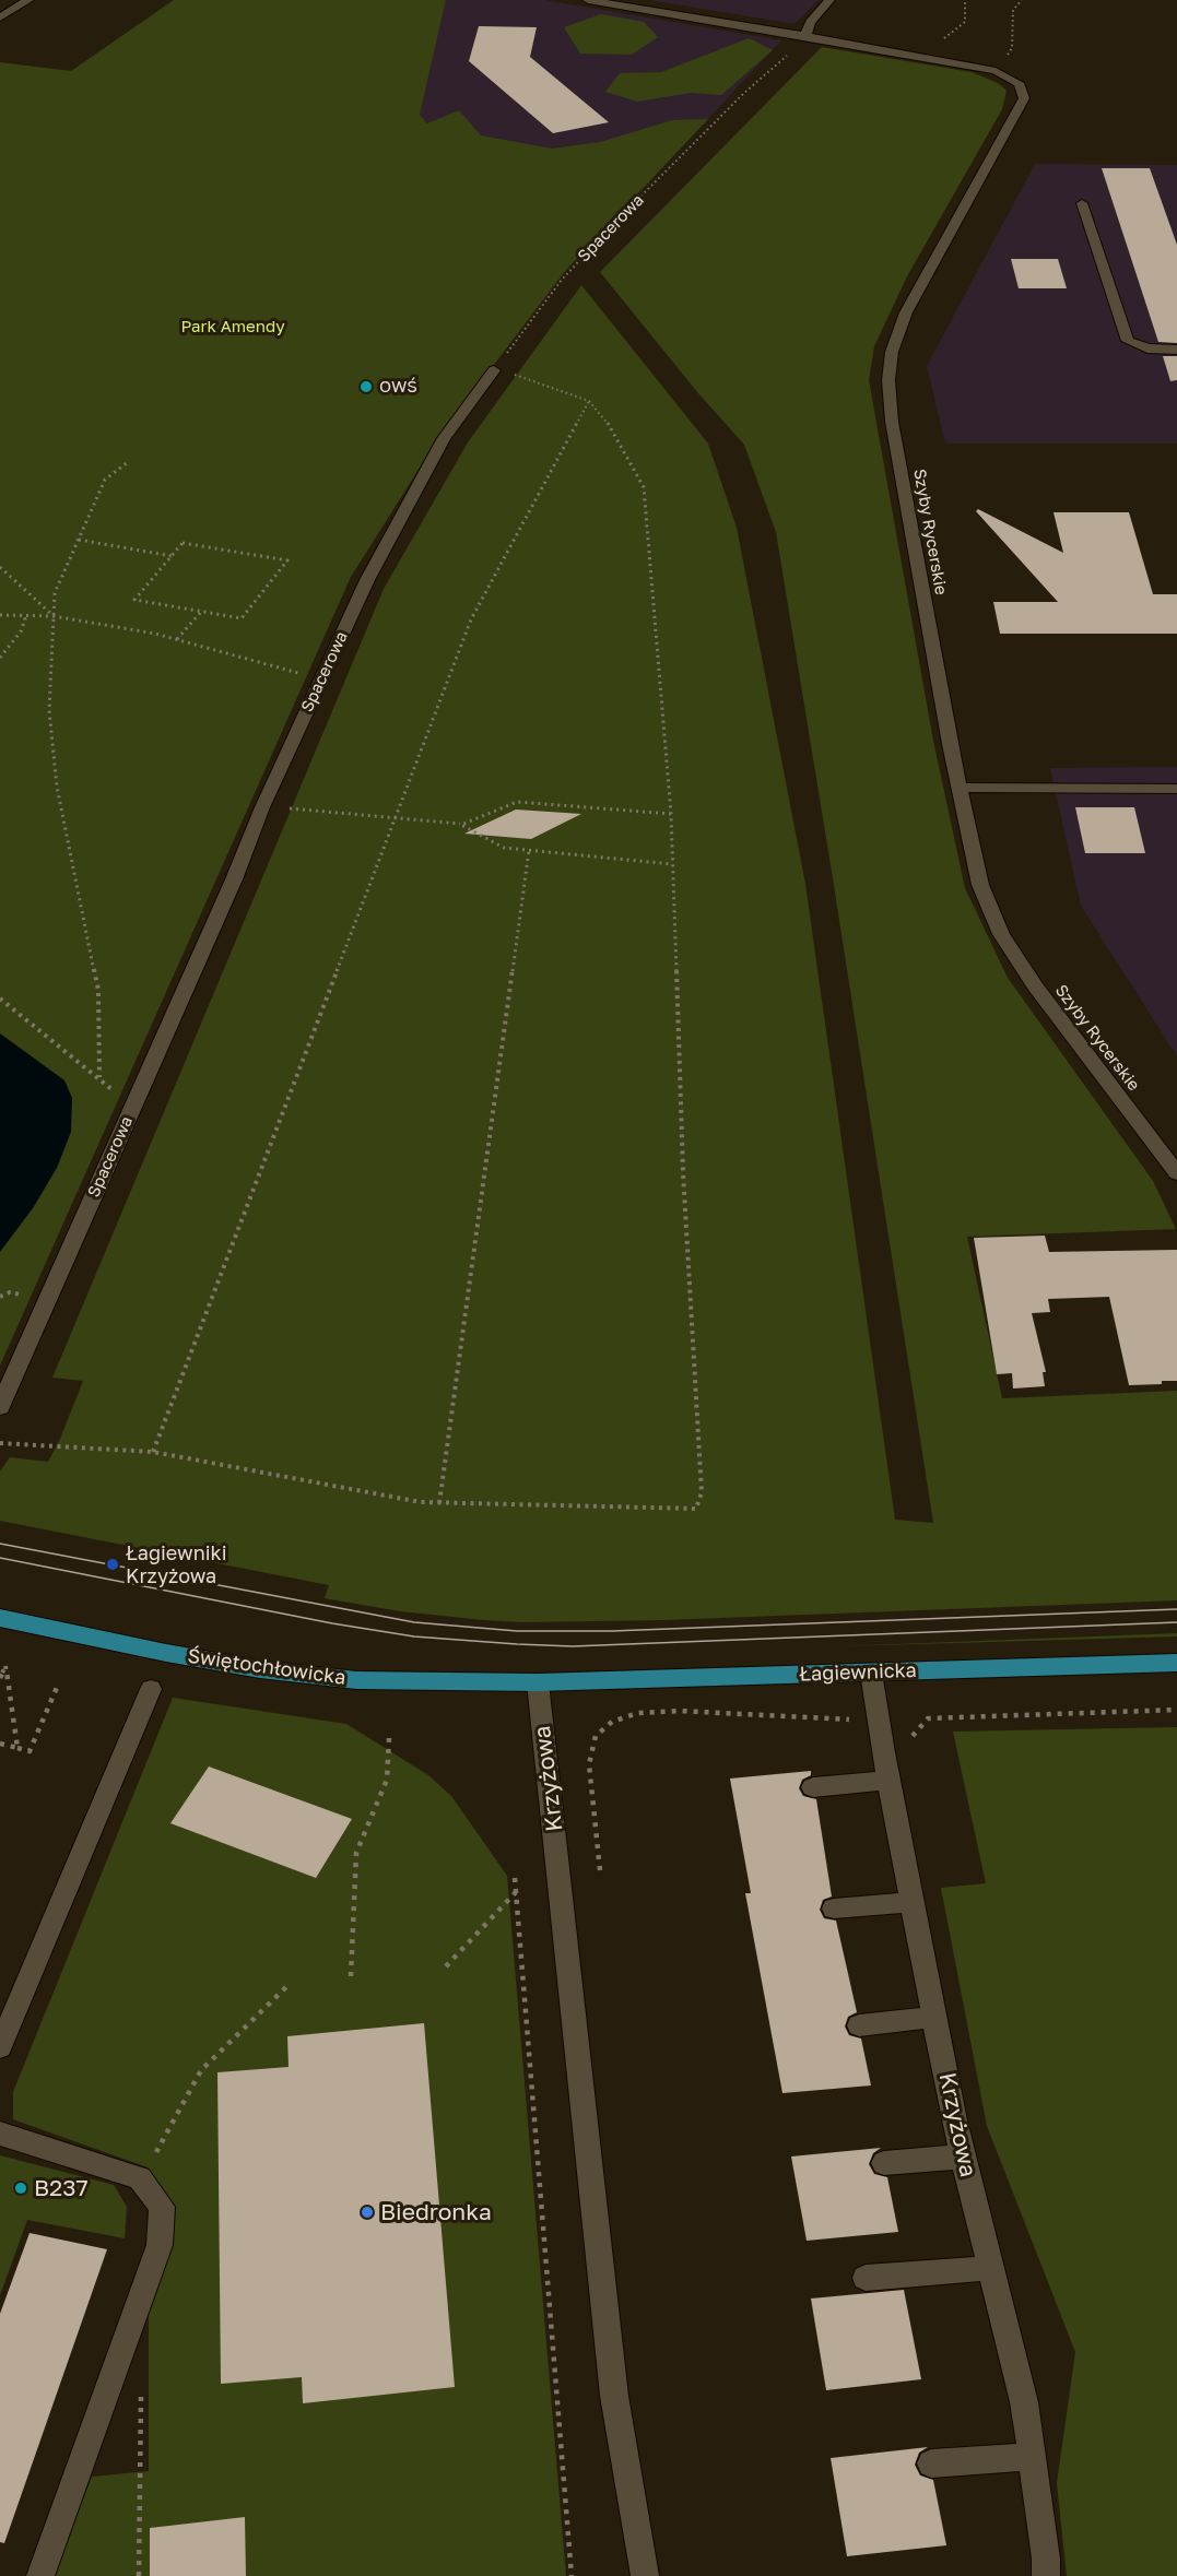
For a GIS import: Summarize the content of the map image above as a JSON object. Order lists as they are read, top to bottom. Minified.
{"streets":{"main road":["Świętochłowicka","Łagiewnicka"],"street":["Spacerowa","Szyby Rycerskie","Krzyżowa"]},"crossings":[["Spacerowa","Szyby Rycerskie"],["Świętochłowicka","Łagiewnicka"],["Świętochłowicka","Krzyżowa"],["Łagiewnicka","Krzyżowa"]],"parks":["Park Amendy"],"places":["OWŚ","Łagiewniki Krzyżowa","B237","Biedronka"]}
